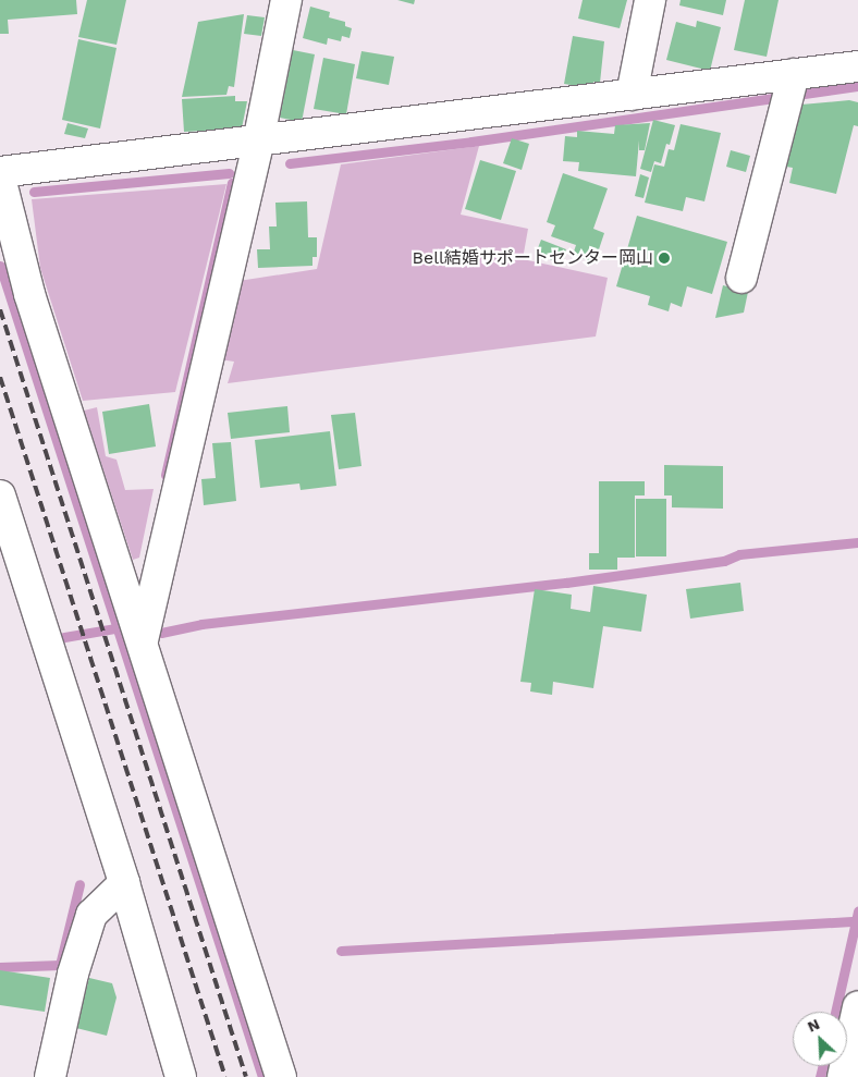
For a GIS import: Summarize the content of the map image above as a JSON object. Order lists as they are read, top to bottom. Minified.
{"places":["Bell結婚サポートセンター岡山"],"north":"top left"}
